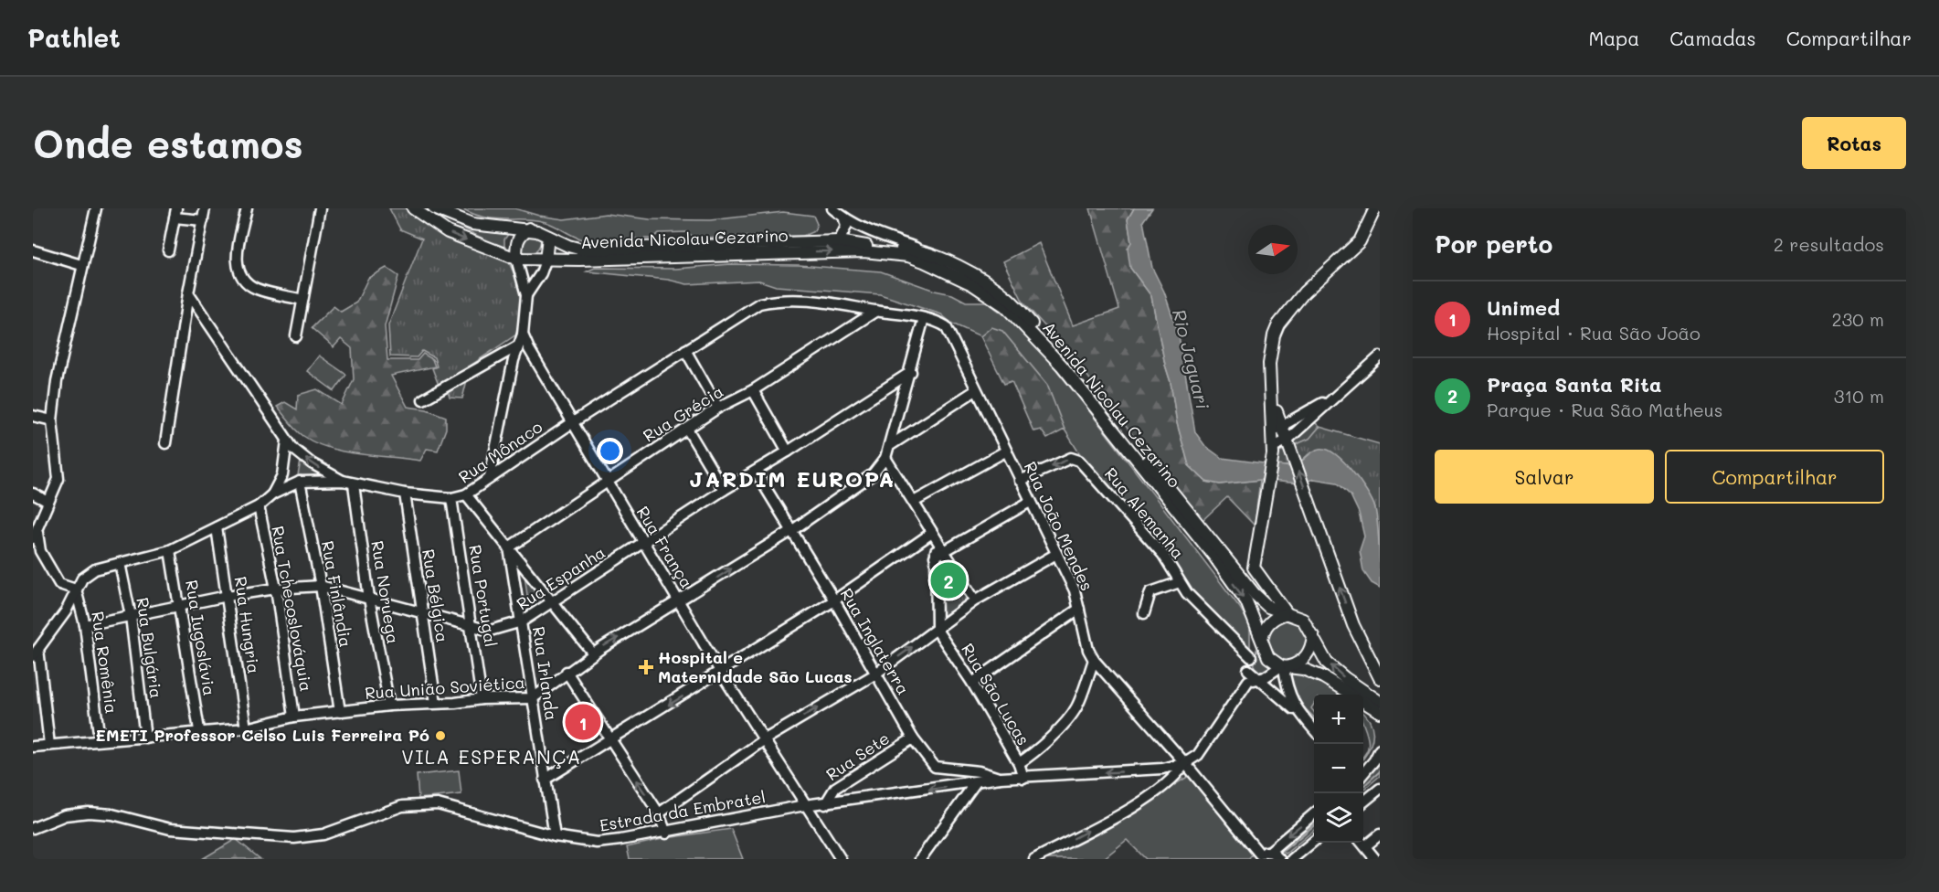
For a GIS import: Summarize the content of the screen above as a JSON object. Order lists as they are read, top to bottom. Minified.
{"streets":{"main road":["Avenida Nicolau Cezarino"],"street":["Rua Grécia","Rua Mônaco","Rua Alemanha","Rua João Mendes","Rua França","Rua Espanha","Rua Noruega","Rua Finlândia","Rua Bélgica","Rua Portugal","Rua Tchecoslováquia","Rua Hungria","Rua Iugoslávia","Rua Inglaterra","Rua Bulgária","Rua Romênia","Rua Irlanda","Rua União Soviética","Rua São Lucas","Rua Sete","Estrada da Embratel"]},"crossings":[["Rua Grécia","Rua Mônaco"],["Rua Grécia","Rua França"],["Rua Grécia","Rua Irlanda"],["Rua Mônaco","Rua João Mendes"],["Rua Mônaco","Rua França"],["Rua Mônaco","Rua Noruega"],["Rua Mônaco","Rua Finlândia"],["Rua Mônaco","Rua Bélgica"],["Rua Mônaco","Rua Portugal"],["Rua Mônaco","Rua Tchecoslováquia"],["Rua Mônaco","Rua Hungria"],["Rua Mônaco","Rua Iugoslávia"],["Rua Mônaco","Rua Bulgária"],["Rua Mônaco","Rua Romênia"],["Rua Alemanha","Rua João Mendes"],["Rua João Mendes","Estrada da Embratel"],["Rua França","Rua Espanha"],["Rua França","Rua União Soviética"],["Rua França","Estrada da Embratel"],["Rua Espanha","Rua Noruega"],["Rua Espanha","Rua Finlândia"],["Rua Espanha","Rua Bélgica"],["Rua Espanha","Rua Portugal"],["Rua Espanha","Rua Tchecoslováquia"],["Rua Espanha","Rua Hungria"],["Rua Espanha","Rua Iugoslávia"],["Rua Espanha","Rua Inglaterra"],["Rua Espanha","Rua Bulgária"],["Rua Espanha","Rua Romênia"],["Rua Espanha","Rua Irlanda"],["Rua Noruega","Rua União Soviética"],["Rua Finlândia","Rua União Soviética"],["Rua Bélgica","Rua União Soviética"],["Rua Portugal","Rua União Soviética"],["Rua Tchecoslováquia","Rua União Soviética"],["Rua Hungria","Rua União Soviética"],["Rua Iugoslávia","Rua União Soviética"],["Rua Inglaterra","Rua União Soviética"],["Rua Inglaterra","Rua Sete"],["Rua Inglaterra","Estrada da Embratel"],["Rua Bulgária","Rua União Soviética"],["Rua Romênia","Rua União Soviética"],["Rua Irlanda","Rua União Soviética"],["Rua Irlanda","Estrada da Embratel"],["Rua São Lucas","Estrada da Embratel"],["Rua Sete","Estrada da Embratel"]],"one_way":["Rua Alemanha"],"districts":["JARDIM EUROPA","VILA ESPERANÇA"],"water":["Rio Jaguari"],"places":{"health":["Hospital e Maternidade São Lucas"],"other":["EMETI Professor Celso Luis Ferreira Pó"]},"north":"right","page":{"header":"Pathlet","nav":["Mapa","Camadas","Compartilhar"],"buttons":["Rotas",["Salvar","Compartilhar"]],"title":"Onde estamos","heading":["Por perto","2 resultados"],"list":[{"mark":"1","name":"Unimed","note":"Hospital · Rua São João","value":"230 m"},{"mark":"2","name":"Praça Santa Rita","note":"Parque · Rua São Matheus","value":"310 m"}],"pins":["2","1"],"map_buttons":["+","−"]}}
